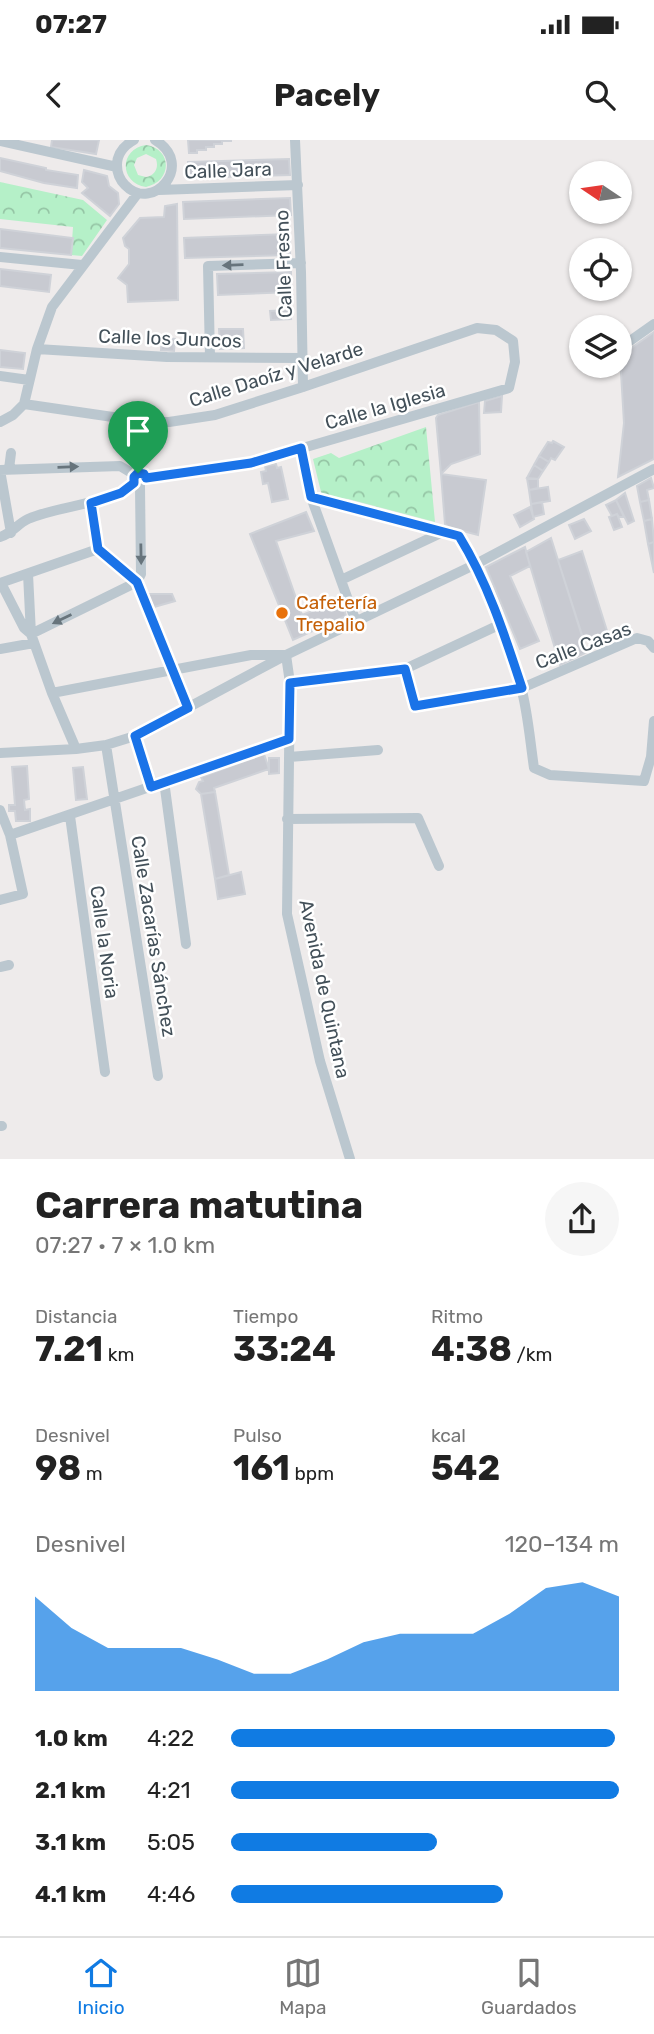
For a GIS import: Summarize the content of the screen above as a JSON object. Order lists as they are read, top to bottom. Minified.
{"streets":{"street":["Calle Jara","Calle Fresno","Calle los Juncos","Calle Daoíz y Velarde","Calle la Iglesia","Calle Casas","Calle Zacarías Sánchez","Calle la Noria","Avenida de Quintana"]},"crossings":[["Calle Jara","Calle Fresno"],["Calle Fresno","Calle los Juncos"],["Calle Fresno","Calle Daoíz y Velarde"],["Calle Daoíz y Velarde","Calle la Iglesia"]],"places":["Cafetería Trepalio"],"north":"left","page":{"status":"07:27","header":"Pacely","heading":["Carrera matutina","07:27 · 7 × 1.0 km"],"stats":[["Distancia","7.21 km"],["Tiempo","33:24"],["Ritmo","4:38 /km"],["Desnivel","98 m"],["Pulso","161 bpm"],["kcal","542"]],"chart":["Desnivel","120–134 m"],"list":[{"name":"1.0 km","note":"4:22"},{"name":"2.1 km","note":"4:21"},{"name":"3.1 km","note":"5:05"},{"name":"4.1 km","note":"4:46"}],"tabs":["Inicio","Mapa","Guardados"]}}
